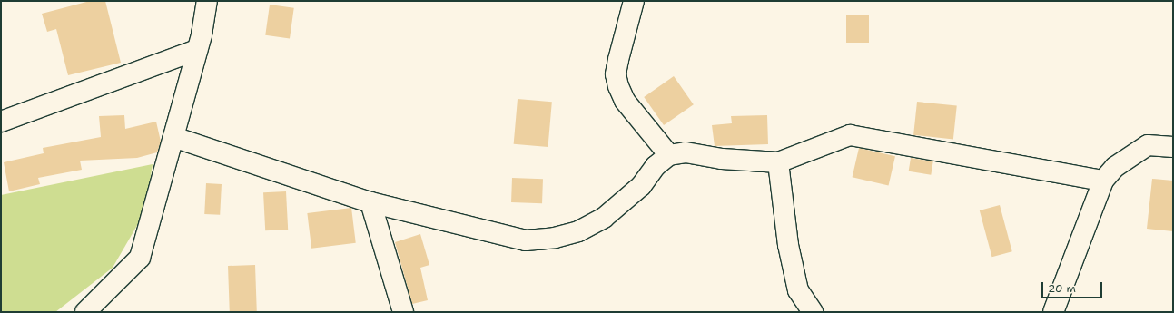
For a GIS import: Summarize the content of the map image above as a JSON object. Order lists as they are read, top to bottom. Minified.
{"scale_bar":"20 m"}
